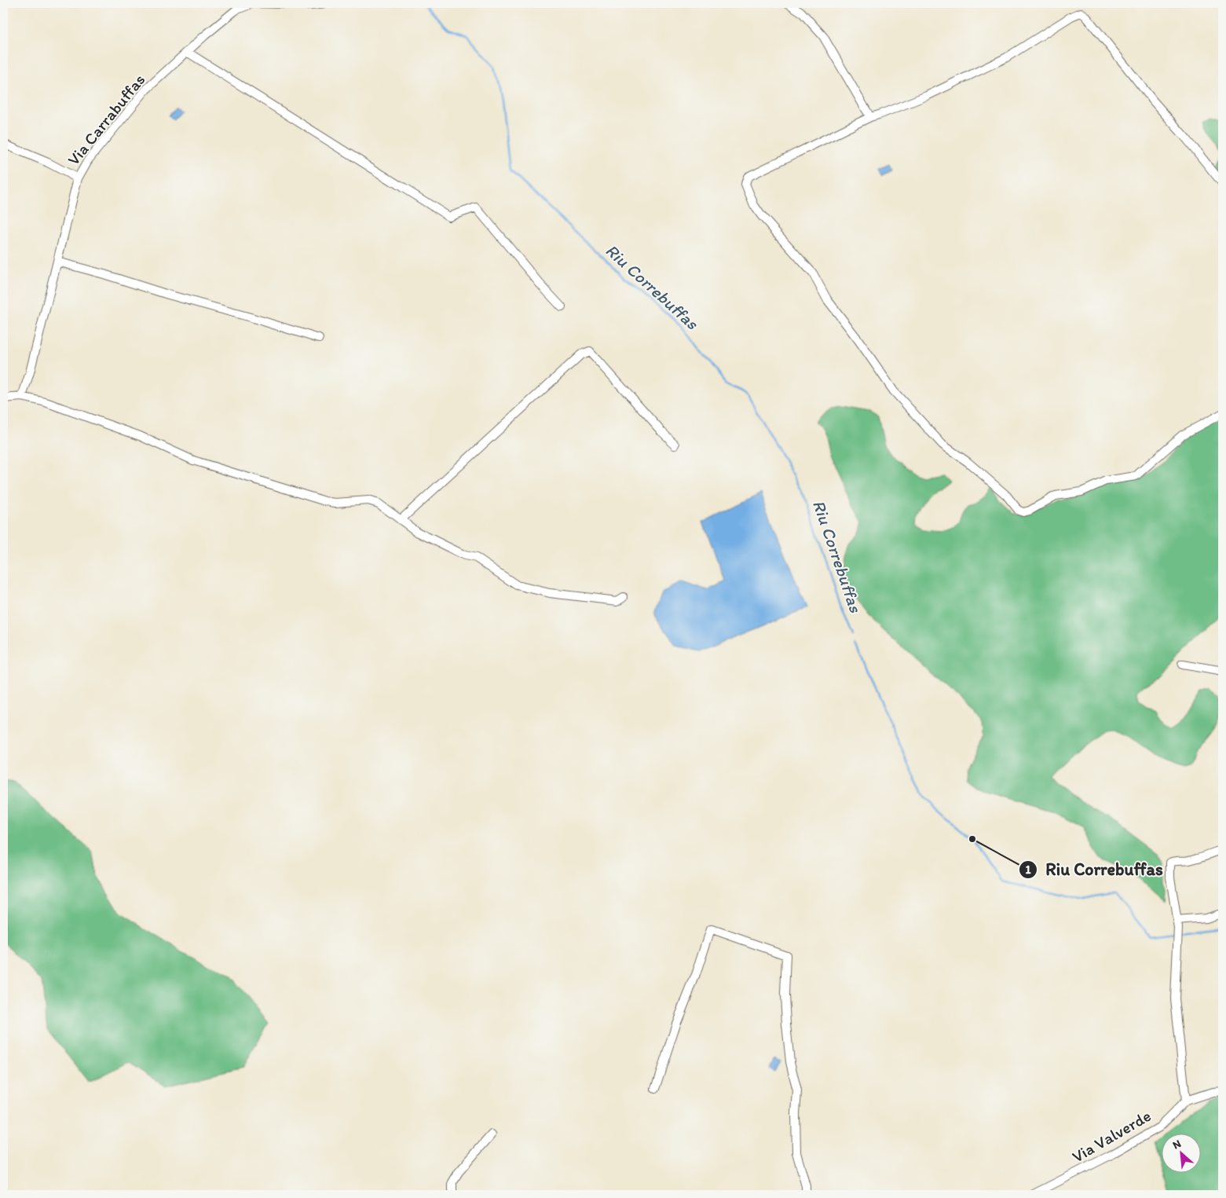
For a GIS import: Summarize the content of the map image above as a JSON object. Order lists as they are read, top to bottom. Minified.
{"streets":{"street":["Via Carrabuffas","Via Valverde"]},"water":["Riu Correbuffas"],"places":["Riu Correbuffas"],"north":"top left"}
